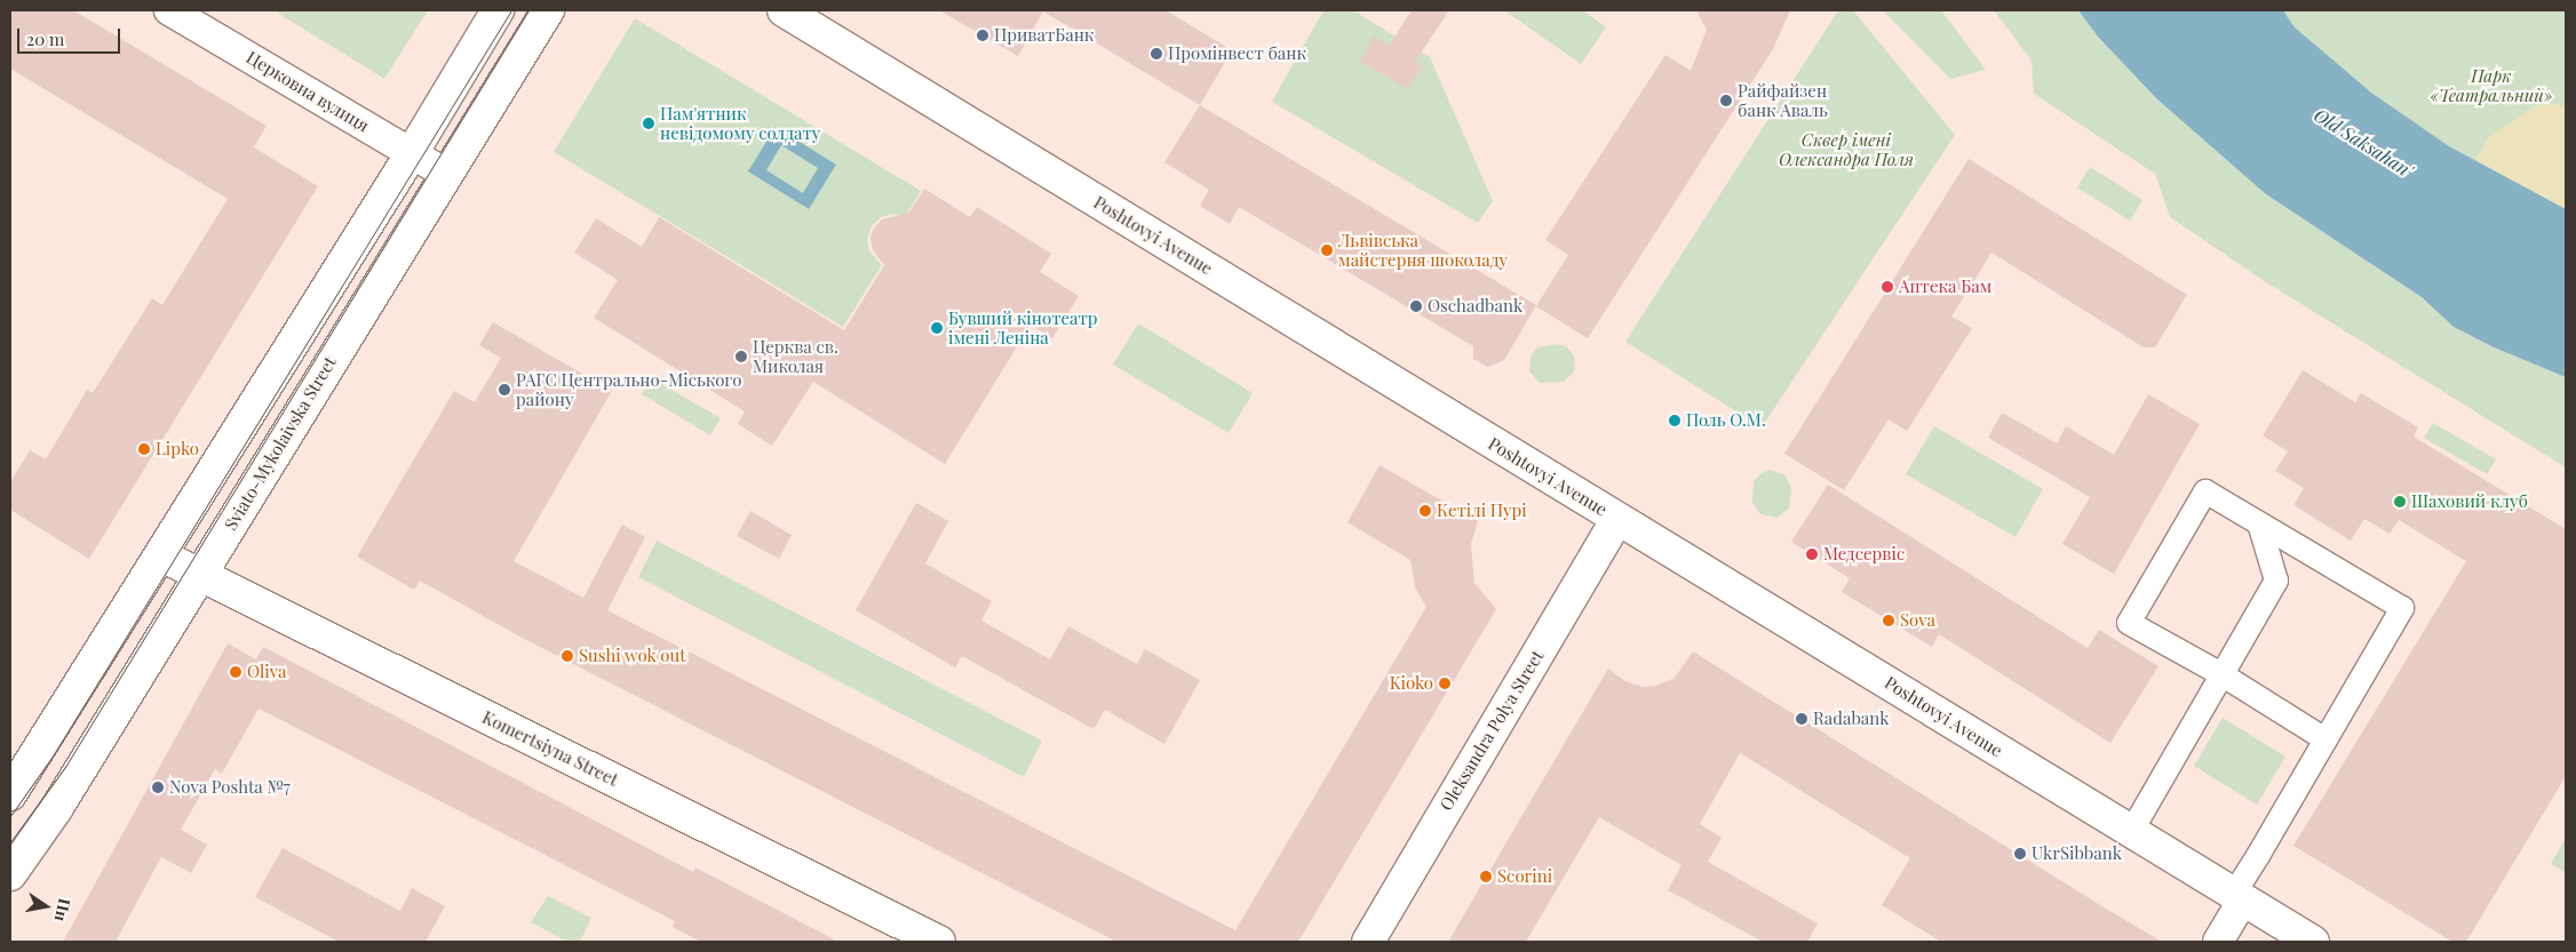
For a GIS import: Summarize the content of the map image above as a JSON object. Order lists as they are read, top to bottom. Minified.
{"streets":{"street":["Церковна вулиця","Poshtovyi Avenue","Sviato-Mykolaivska Street","Oleksandra Polya Street","Komertsiyna Street"]},"crossings":[["Церковна вулиця","Sviato-Mykolaivska Street"],["Poshtovyi Avenue","Oleksandra Polya Street"],["Sviato-Mykolaivska Street","Komertsiyna Street"]],"water":["Old Saksahan'"],"parks":["Парк «Театральний»","Сквер імені Олександра Поля"],"places":["ПриватБанк","Промінвест банк","Райфайзен банк Аваль","Пам'ятник невідомому солдату","Львівська майстерня шоколаду","Аптека Бам","Oschadbank","Бувший кінотеатр імені Леніна","Церква св. Миколая","РАГС Центрально-Міського району","Поль О.М.","Lipko","Шаховий клуб","Кетілі Пурі","Медсервіс","Sova","Sushi wok out","Oliva","Kioko","Radabank","Nova Poshta №7","UkrSibbank","Scorini"],"scale_bar":"20 m","north":"right"}
